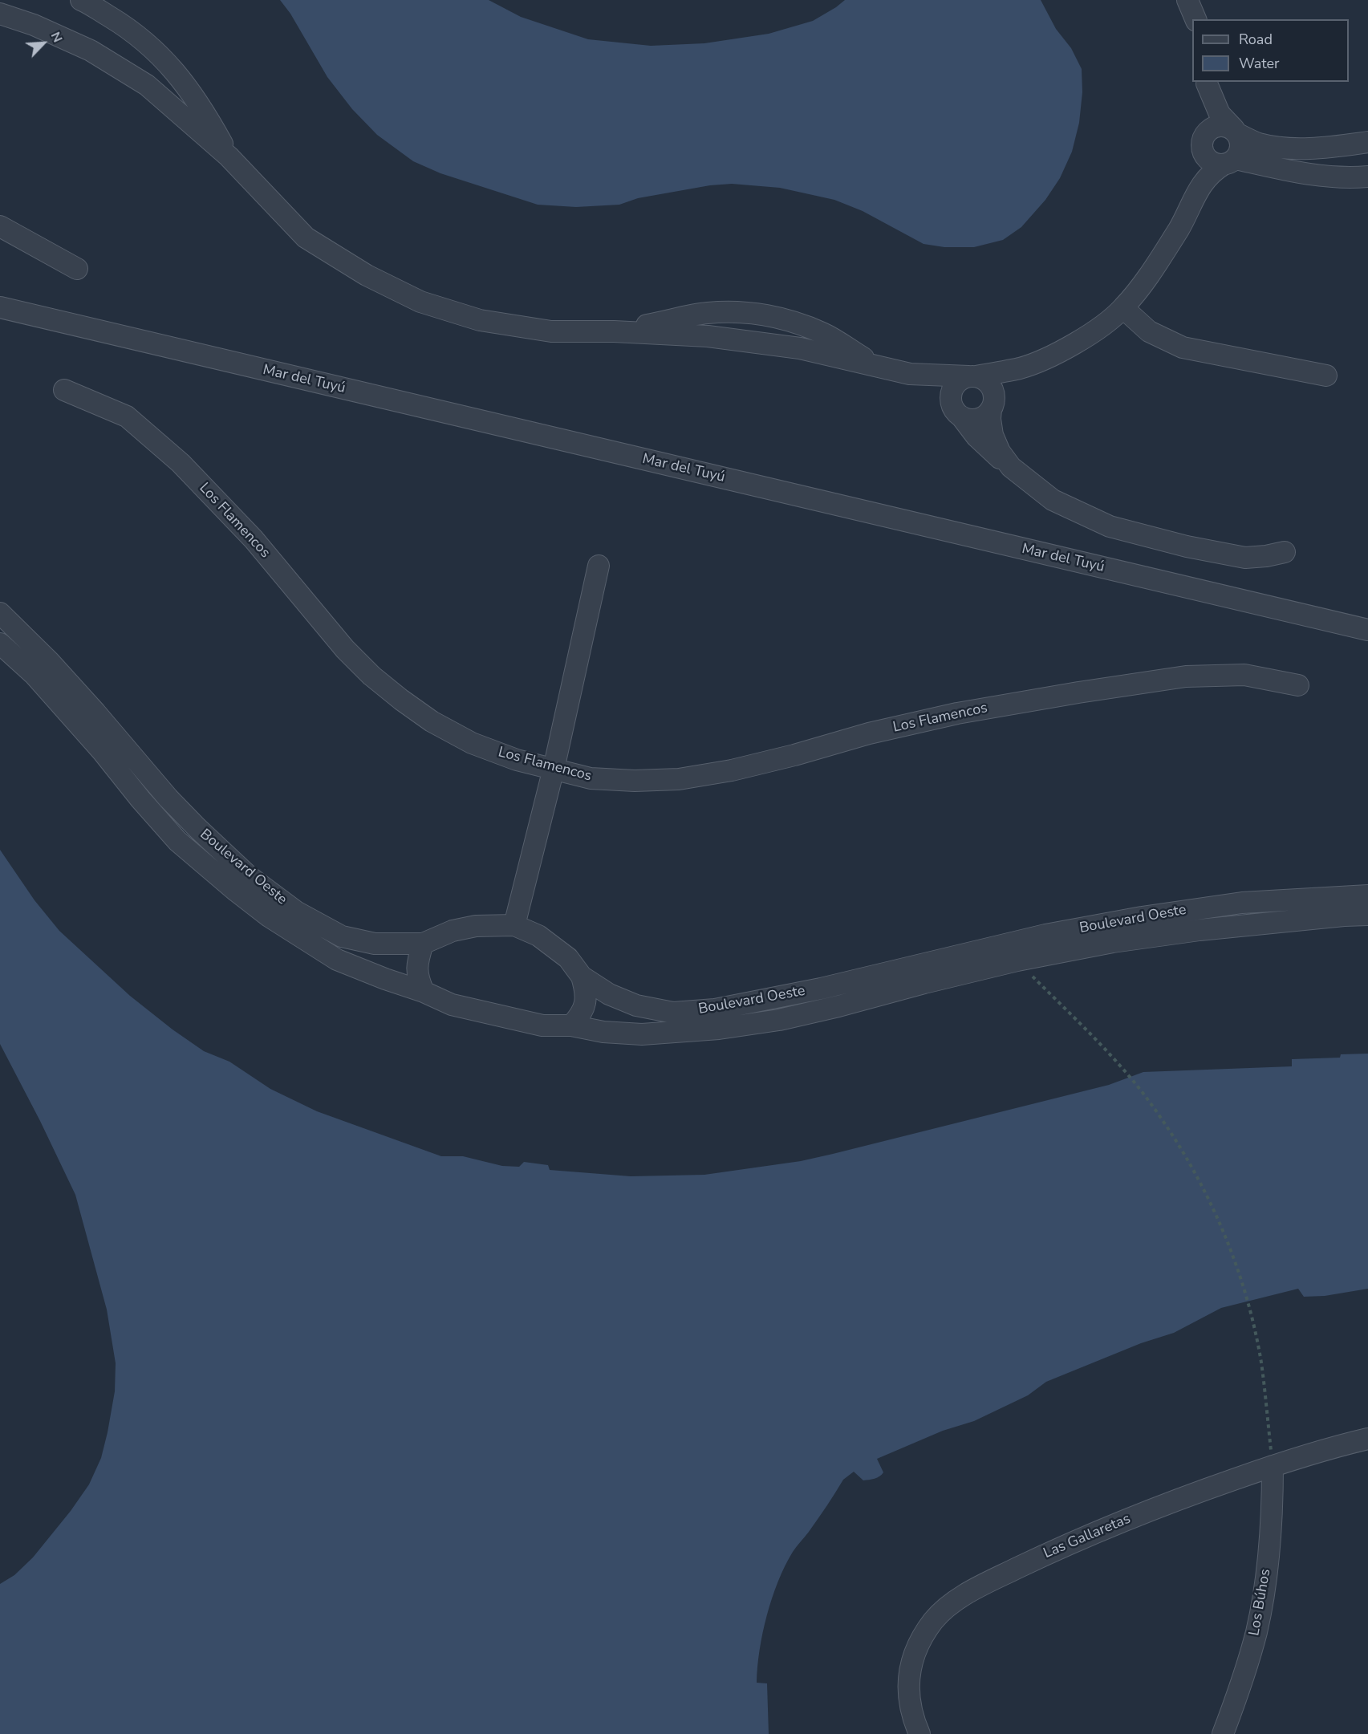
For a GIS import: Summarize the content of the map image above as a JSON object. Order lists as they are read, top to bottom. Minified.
{"streets":{"street":["Mar del Tuyú","Los Flamencos","Boulevard Oeste","Las Gallaretas","Los Búhos"]},"crossings":[["Las Gallaretas","Los Búhos"]],"legend":["Road","Water"],"north":"top right"}
